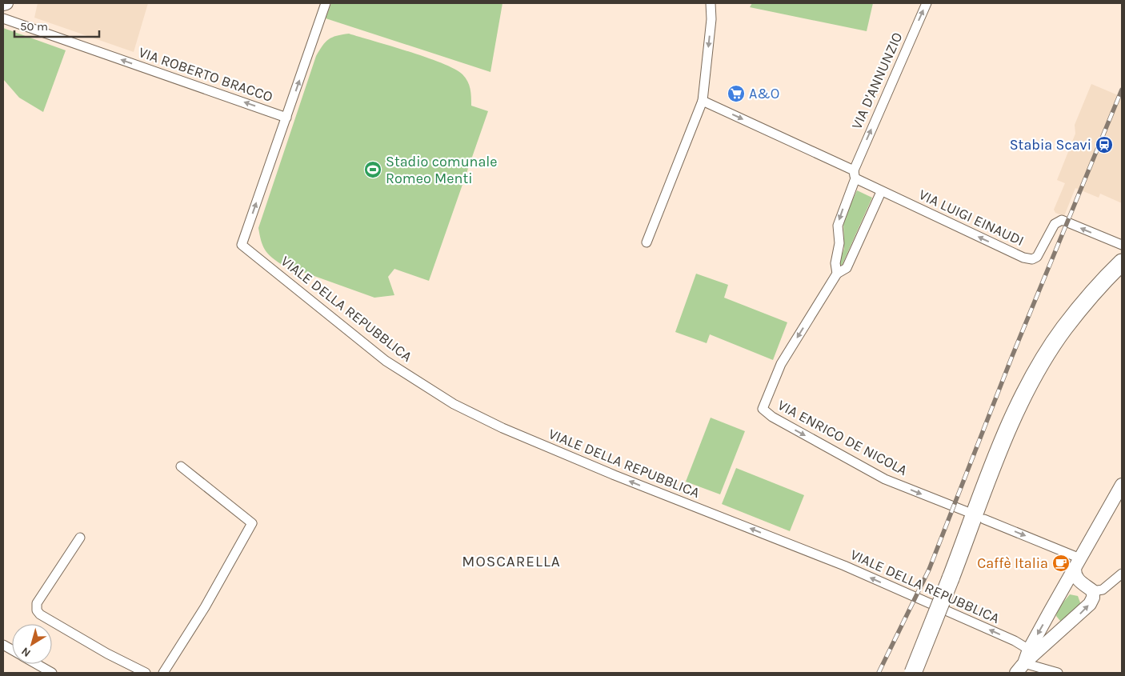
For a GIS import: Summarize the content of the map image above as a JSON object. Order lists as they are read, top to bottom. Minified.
{"streets":{"street":["VIA ROBERTO BRACCO","VIA D'ANNUNZIO","VIA LUIGI EINAUDI","VIALE DELLA REPUBBLICA","VIA ENRICO DE NICOLA"]},"crossings":[["VIA ROBERTO BRACCO","VIALE DELLA REPUBBLICA"],["VIA LUIGI EINAUDI","VIA ENRICO DE NICOLA"]],"one_way":["VIA ROBERTO BRACCO","VIA D'ANNUNZIO","VIA LUIGI EINAUDI","VIALE DELLA REPUBBLICA"],"districts":["MOSCARELLA"],"places":{"supermarket":["A&O"],"station":["Stabia Scavi"],"sports":["Stadio comunale Romeo Menti"],"cafe":["Caffè Italia"]},"scale_bar":"50 m","north":"bottom left"}
